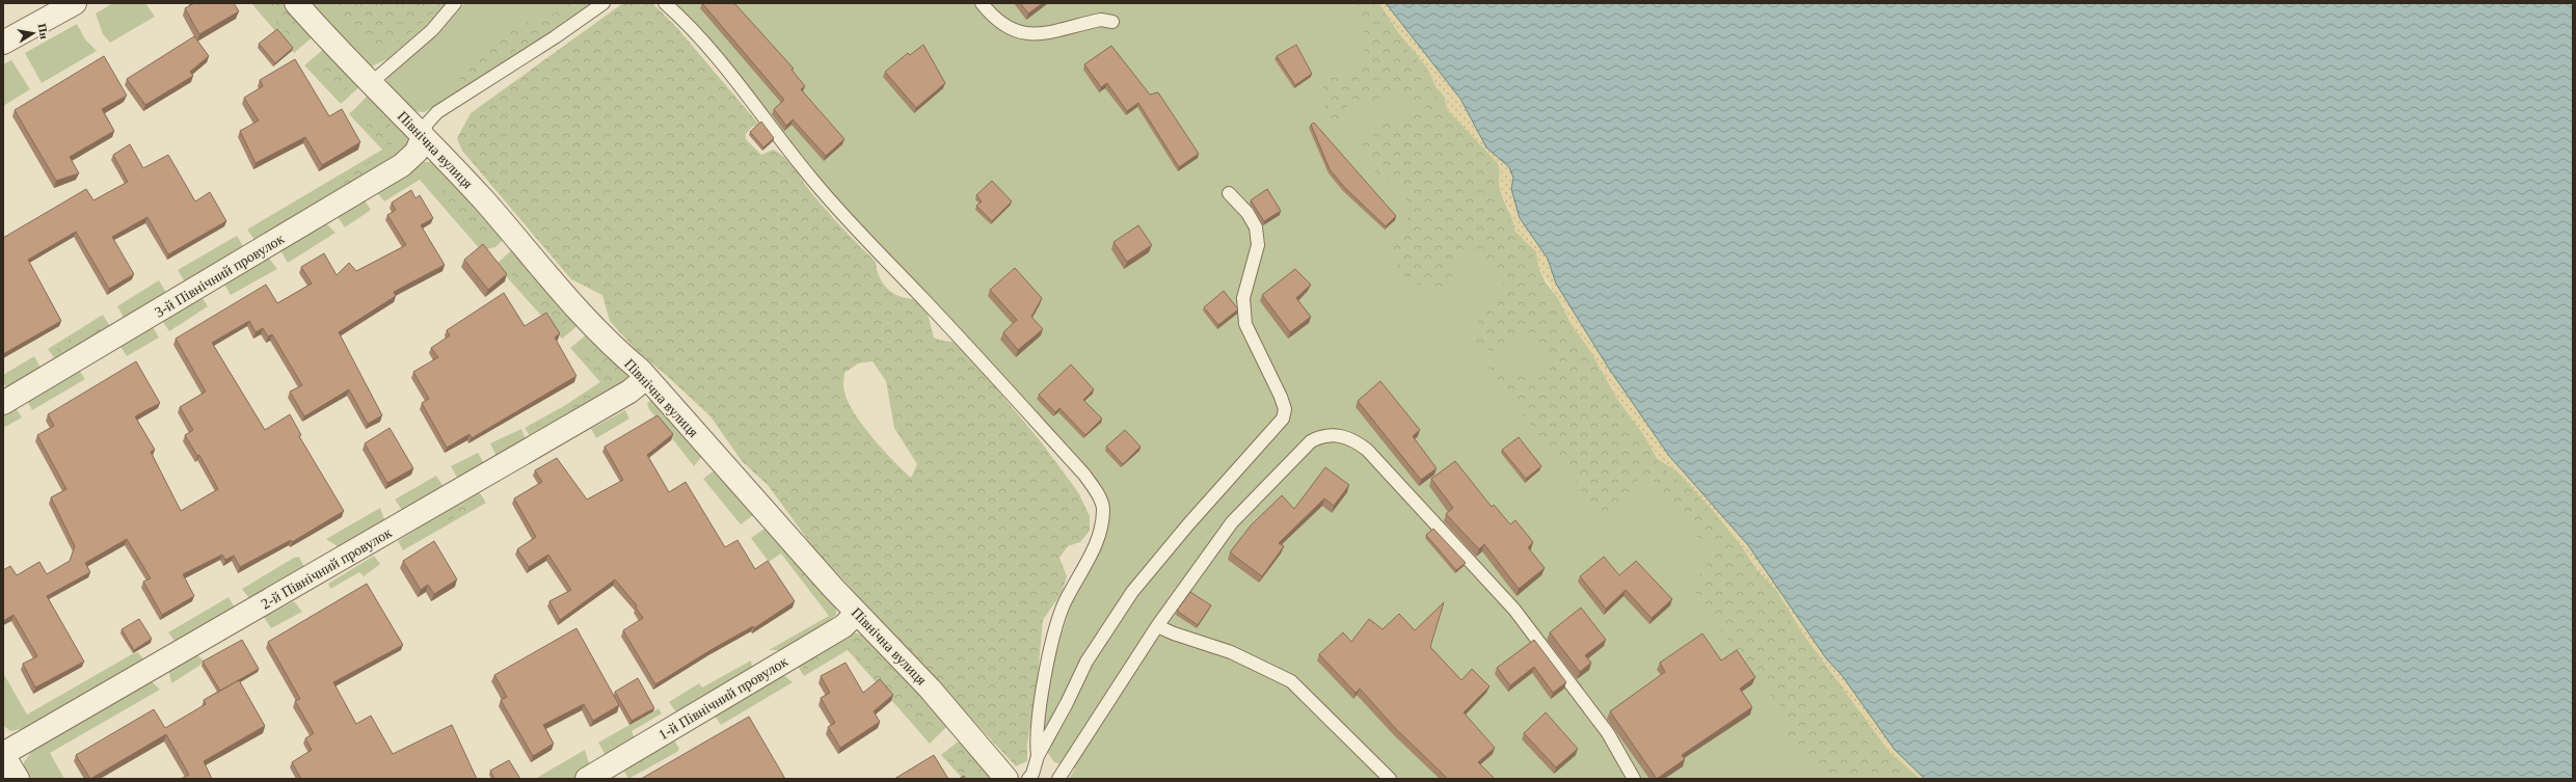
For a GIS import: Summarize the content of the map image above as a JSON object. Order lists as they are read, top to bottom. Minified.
{"streets":{"street":["Північна вулиця","3-й Північний провулок","2-й Північний провулок","1-й Північний провулок"]},"crossings":[["Північна вулиця","3-й Північний провулок"],["Північна вулиця","2-й Північний провулок"],["Північна вулиця","1-й Північний провулок"]],"north":"right"}
